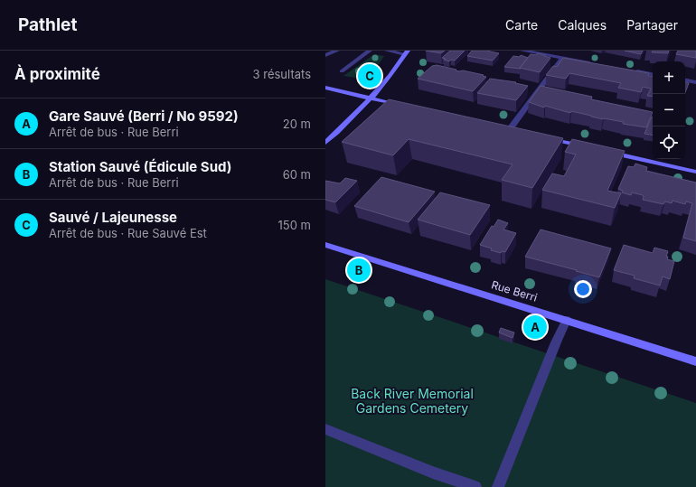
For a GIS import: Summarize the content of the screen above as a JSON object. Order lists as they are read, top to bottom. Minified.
{"streets":{"main road":["Rue Berri"]},"parks":["Back River Memorial Gardens Cemetery"],"page":{"header":"Pathlet","nav":["Carte","Calques","Partager"],"heading":["À proximité","3 résultats"],"map_buttons":["+","−"],"pins":["C","B","A"],"list":[{"mark":"A","name":"Gare Sauvé (Berri / No 9592)","note":"Arrêt de bus · Rue Berri","value":"20 m"},{"mark":"B","name":"Station Sauvé (Édicule Sud)","note":"Arrêt de bus · Rue Berri","value":"60 m"},{"mark":"C","name":"Sauvé / Lajeunesse","note":"Arrêt de bus · Rue Sauvé Est","value":"150 m"}]}}
